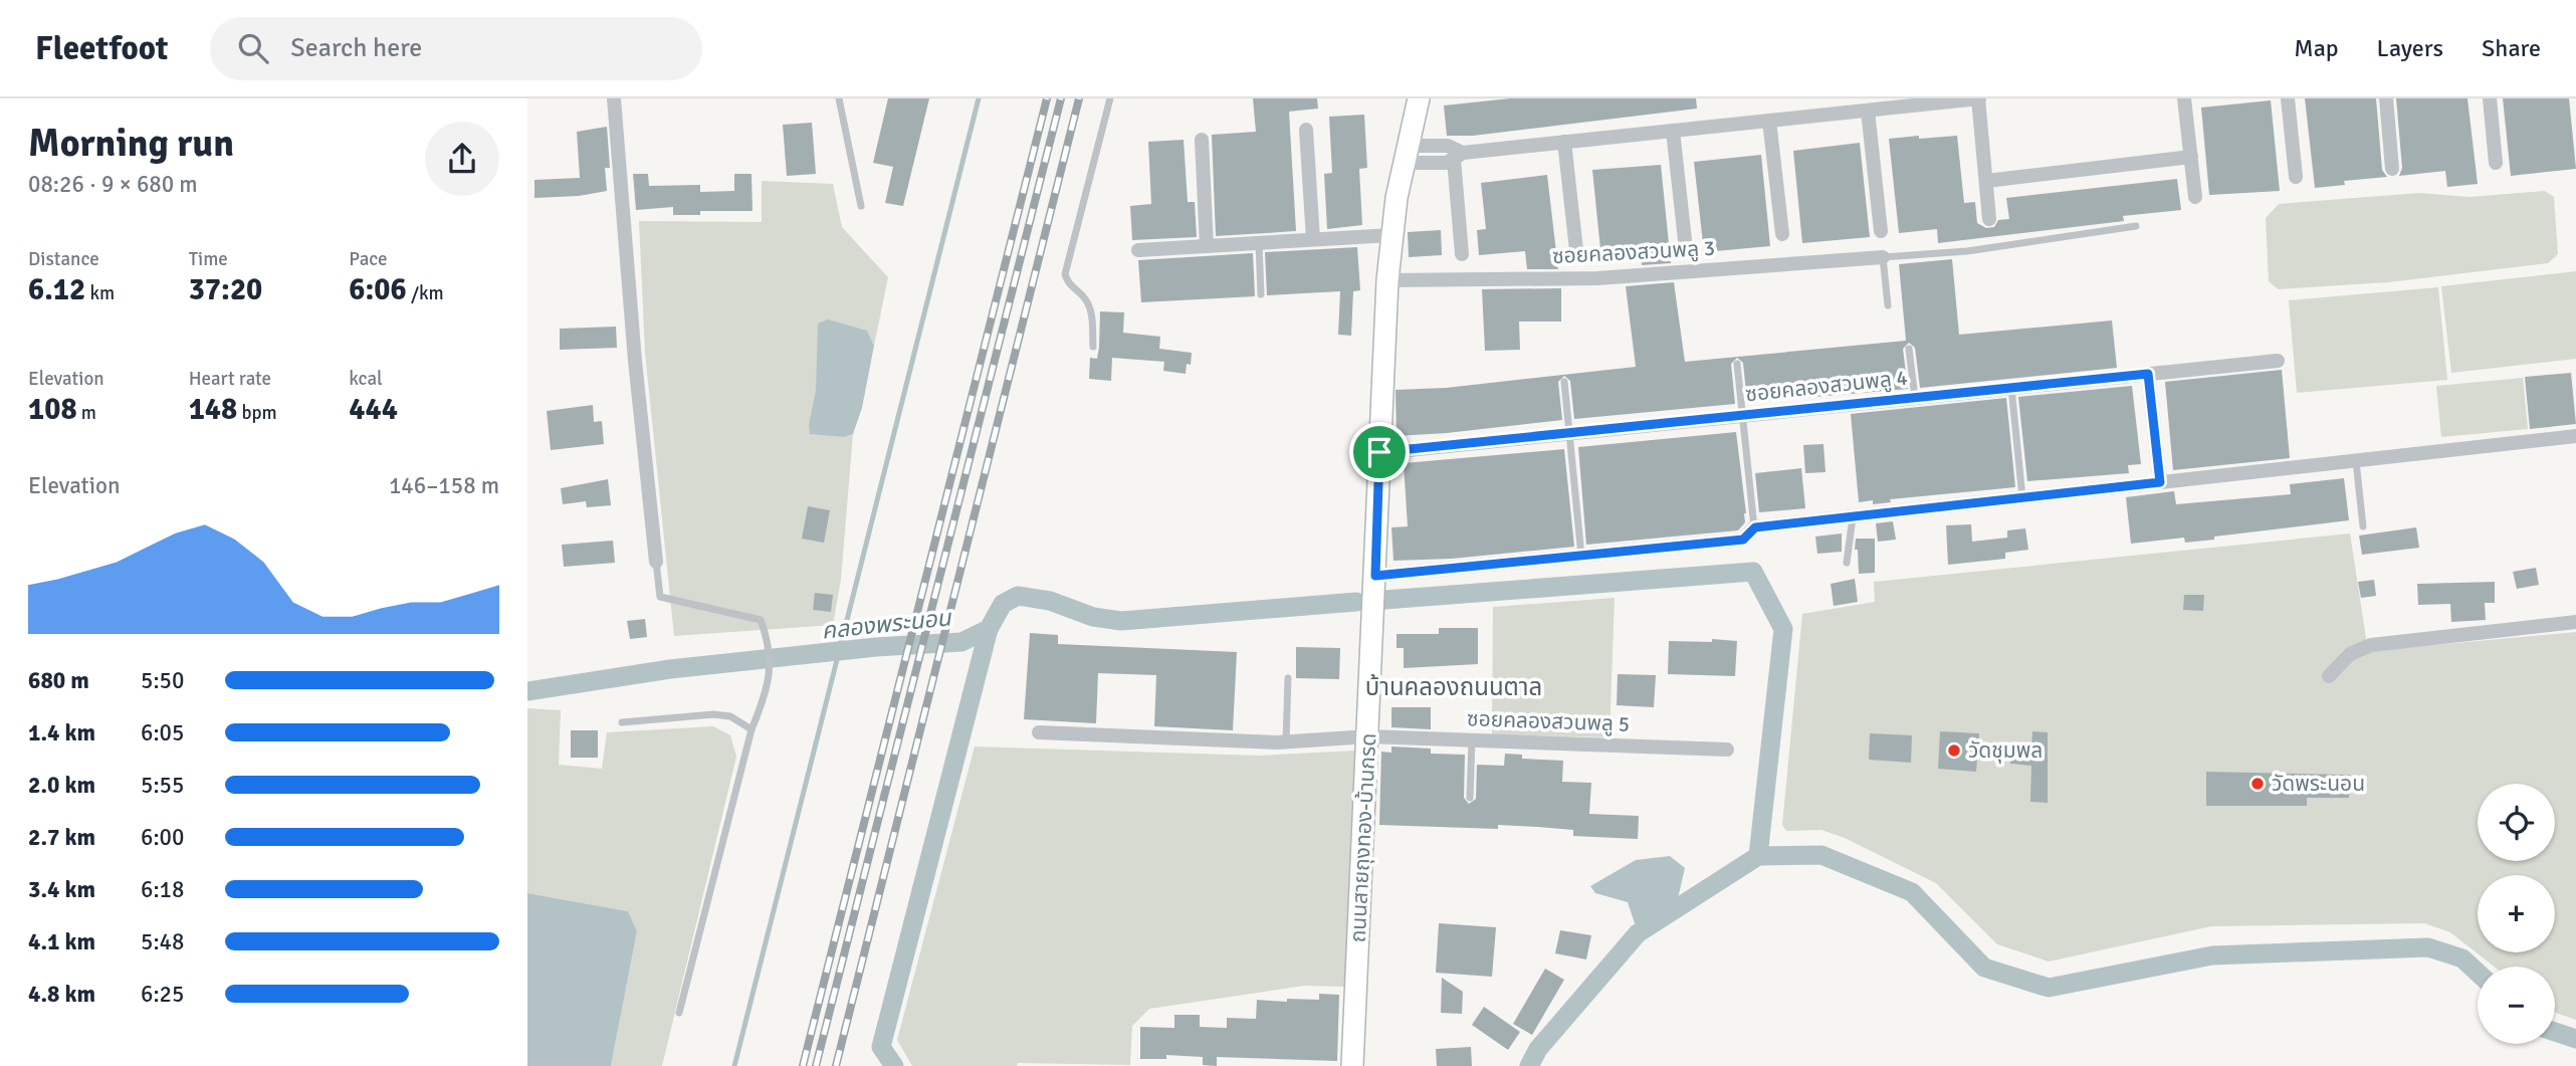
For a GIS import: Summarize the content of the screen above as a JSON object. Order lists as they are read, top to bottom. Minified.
{"streets":{"street":["ซอยคลองสวนพลู 3","ซอยคลองสวนพลู 4","ซอยคลองสวนพลู 5","ถนนสายถุงทอง-บ้านกรด"]},"crossings":[["ซอยคลองสวนพลู 3","ถนนสายถุงทอง-บ้านกรด"],["ซอยคลองสวนพลู 4","ถนนสายถุงทอง-บ้านกรด"],["ซอยคลองสวนพลู 5","ถนนสายถุงทอง-บ้านกรด"]],"districts":["บ้านคลองถนนตาล"],"water":["คลองพระนอน"],"places":["วัดชุมพล","วัดพระนอน"],"page":{"header":"Fleetfoot","search":"Search here","nav":["Map","Layers","Share"],"heading":["Morning run","08:26 · 9 × 680 m"],"stats":[["Distance","6.12 km"],["Time","37:20"],["Pace","6:06 /km"],["Elevation","108 m"],["Heart rate","148 bpm"],["kcal","444"]],"chart":["Elevation","146–158 m"],"list":[{"name":"680 m","note":"5:50"},{"name":"1.4 km","note":"6:05"},{"name":"2.0 km","note":"5:55"},{"name":"2.7 km","note":"6:00"},{"name":"3.4 km","note":"6:18"},{"name":"4.1 km","note":"5:48"},{"name":"4.8 km","note":"6:25"}],"map_buttons":["+","−"]}}
